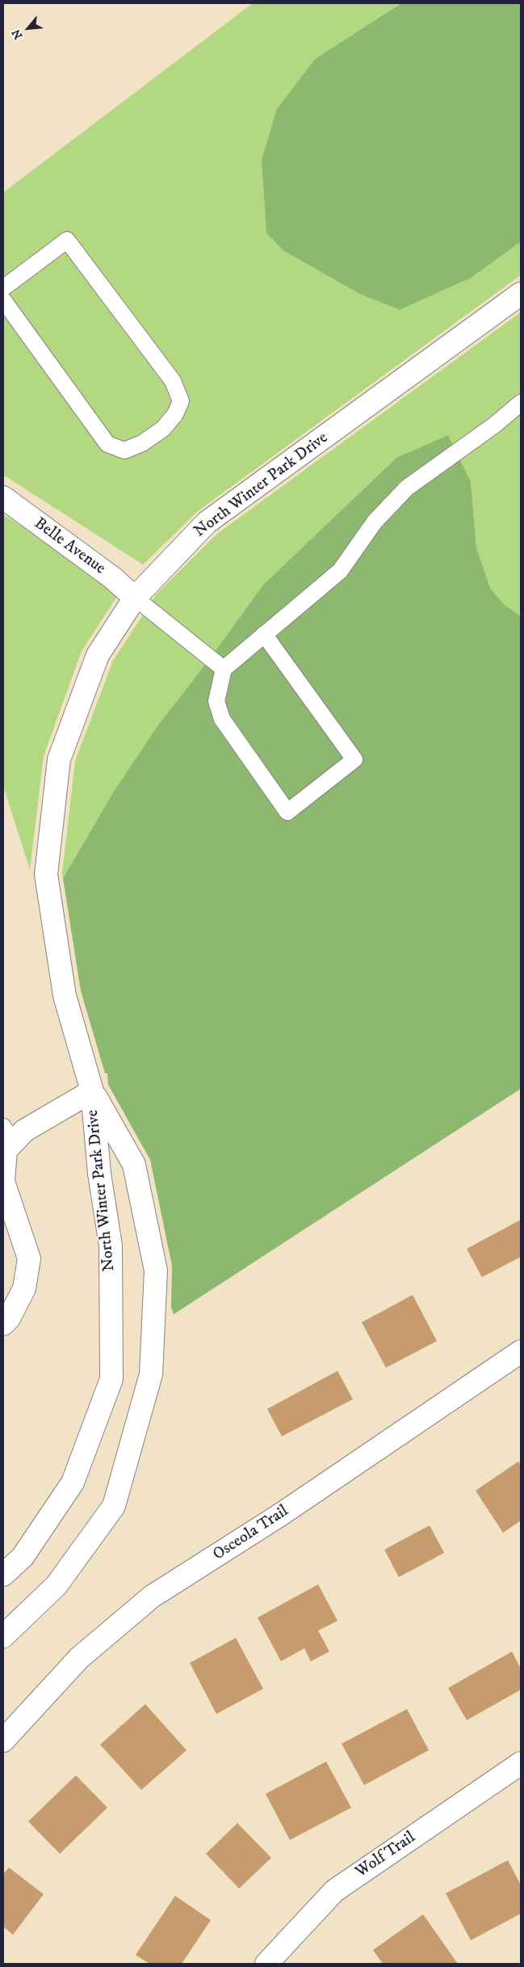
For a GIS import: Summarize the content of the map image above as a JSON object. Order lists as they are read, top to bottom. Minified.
{"streets":{"street":["North Winter Park Drive","Belle Avenue","Osceola Trail","Wolf Trail"]},"crossings":[["North Winter Park Drive","Belle Avenue"]],"north":"bottom left"}
